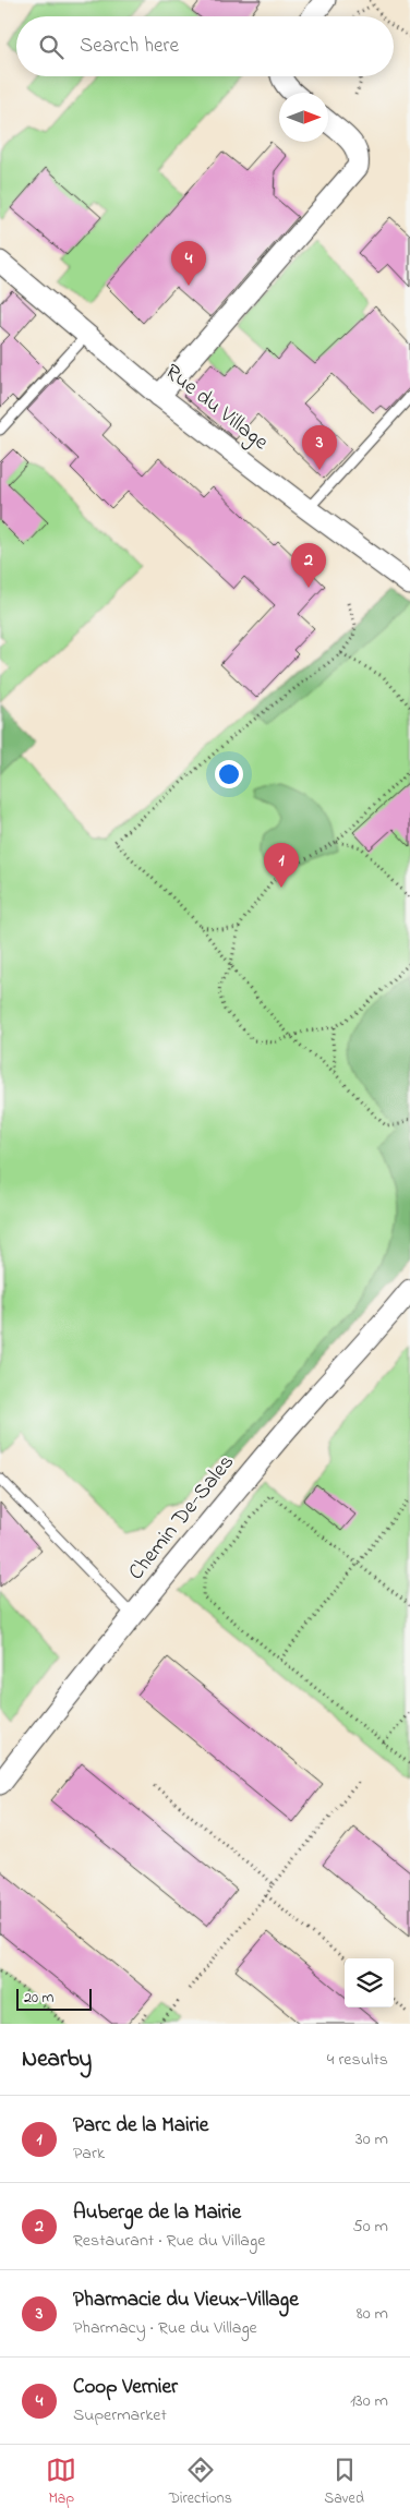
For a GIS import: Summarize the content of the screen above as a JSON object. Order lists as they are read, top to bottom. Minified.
{"streets":{"street":["Rue du Village","Chemin De-Sales"]},"scale_bar":"20 m","north":"right","page":{"search":"Search here","pins":["4","3","2","1"],"scale":"20 m","heading":["Nearby","4 results"],"list":[{"mark":"1","name":"Parc de la Mairie","note":"Park","value":"30 m"},{"mark":"2","name":"Auberge de la Mairie","note":"Restaurant · Rue du Village","value":"50 m"},{"mark":"3","name":"Pharmacie du Vieux-Village","note":"Pharmacy · Rue du Village","value":"80 m"},{"mark":"4","name":"Coop Vernier","note":"Supermarket","value":"130 m"}],"nav":["Map","Directions","Saved"]}}
